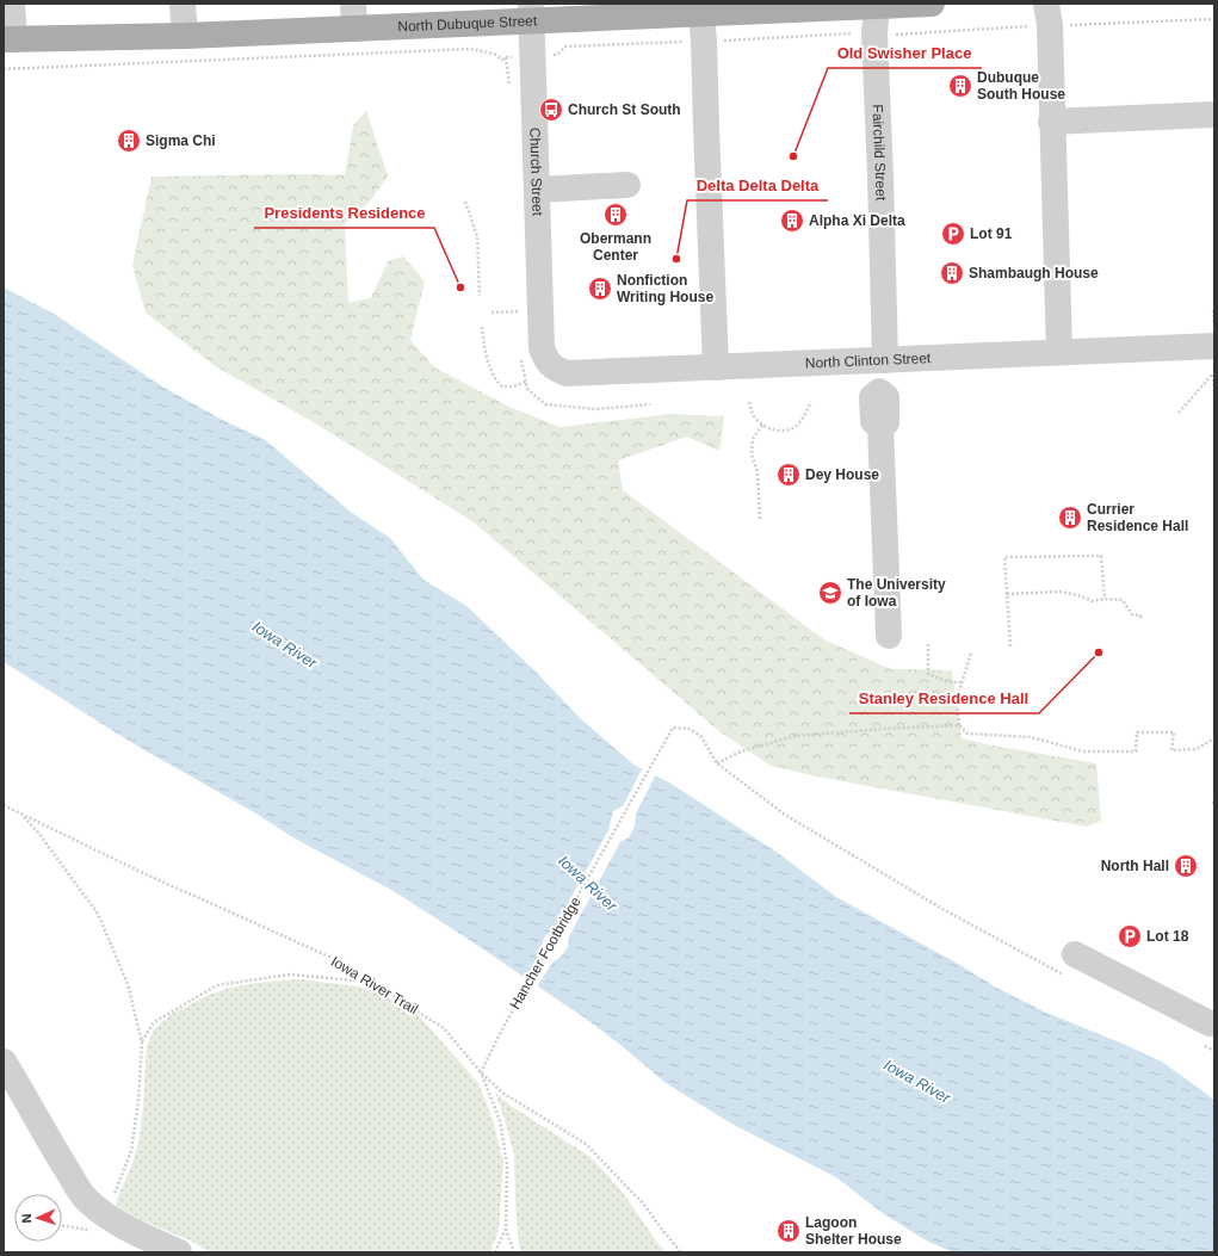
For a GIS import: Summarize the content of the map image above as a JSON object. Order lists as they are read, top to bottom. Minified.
{"streets":{"main road":["North Dubuque Street"],"street":["Fairchild Street","Church Street","North Clinton Street"],"path":["Hancher Footbridge","Iowa River Trail"]},"crossings":[["North Dubuque Street","Fairchild Street"],["North Dubuque Street","Church Street"],["Fairchild Street","North Clinton Street"],["Church Street","North Clinton Street"],["Hancher Footbridge","Iowa River Trail"]],"water":["Iowa River"],"places":{"building":["Dubuque South House","Sigma Chi","Obermann Center","Alpha Xi Delta","Shambaugh House","Nonfiction Writing House","Dey House","Currier Residence Hall","North Hall","Lagoon Shelter House"],"bus stop":["Church St South"],"other":["Old Swisher Place","Delta Delta Delta","Presidents Residence","Stanley Residence Hall"],"parking":["Lot 91","Lot 18"],"school or university":["The University of Iowa"]},"north":"left"}
